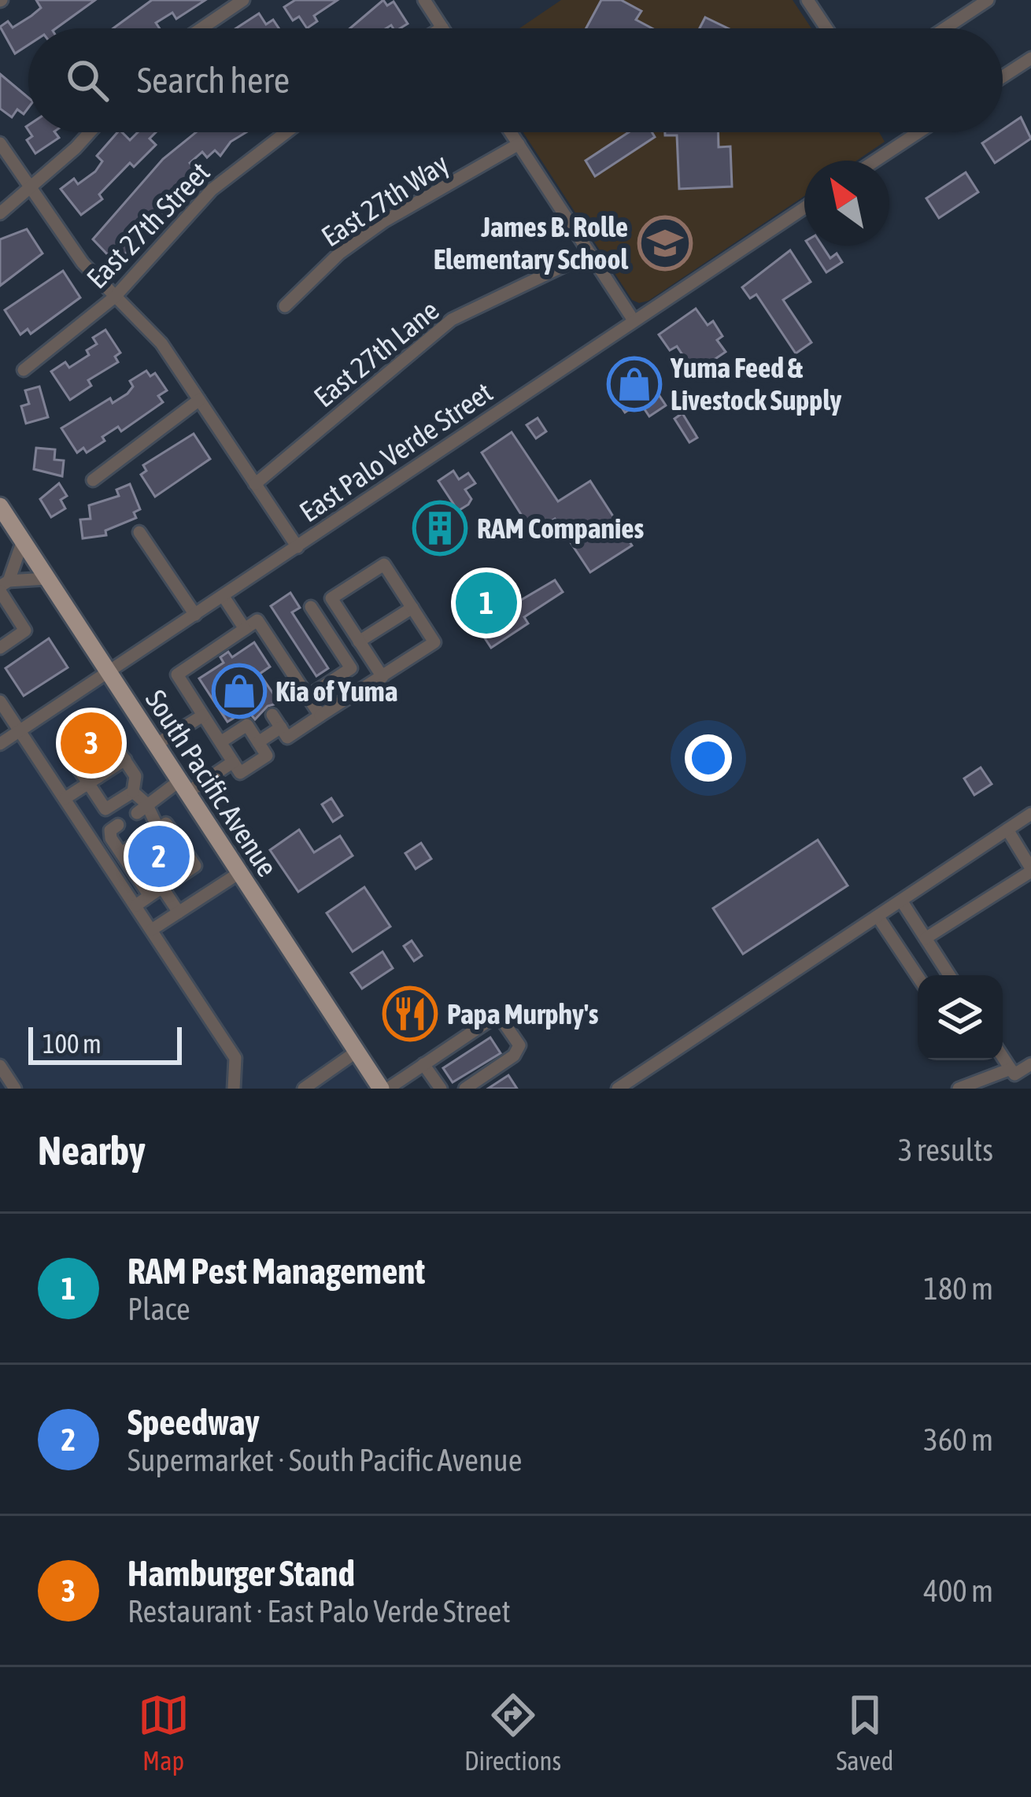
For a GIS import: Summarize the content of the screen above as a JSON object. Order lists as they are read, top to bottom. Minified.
{"streets":{"main road":["South Pacific Avenue"],"street":["East 27th Way","East 27th Street","East 27th Lane","East Palo Verde Street"]},"crossings":[["East Palo Verde Street","South Pacific Avenue"]],"places":{"school or university":["James B. Rolle Elementary School"],"shop":["Yuma Feed & Livestock Supply","Kia of Yuma"],"building":["RAM Companies"],"restaurant":["Papa Murphy's"]},"scale_bar":"100 m","north":"top left","page":{"search":"Search here","pins":["1","3","2"],"scale":"100 m","heading":["Nearby","3 results"],"list":[{"mark":"1","name":"RAM Pest Management","note":"Place","value":"180 m"},{"mark":"2","name":"Speedway","note":"Supermarket · South Pacific Avenue","value":"360 m"},{"mark":"3","name":"Hamburger Stand","note":"Restaurant · East Palo Verde Street","value":"400 m"}],"nav":["Map","Directions","Saved"]}}
